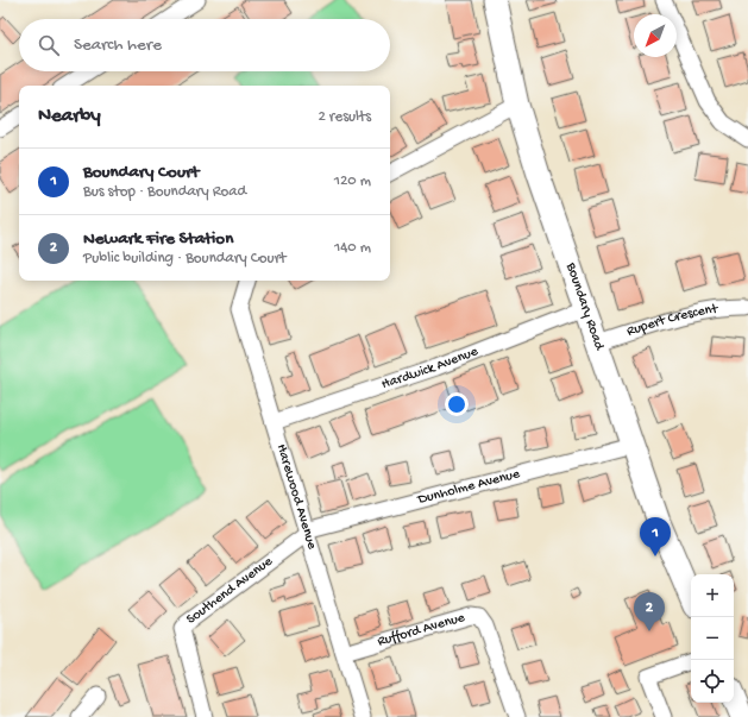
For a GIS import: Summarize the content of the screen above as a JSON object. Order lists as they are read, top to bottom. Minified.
{"streets":{"street":["Boundary Road","Rupert Crescent","Hardwick Avenue","Dunholme Avenue","Harewood Avenue","Southend Avenue","Rufford Avenue"]},"crossings":[["Boundary Road","Rupert Crescent"],["Boundary Road","Hardwick Avenue"],["Boundary Road","Dunholme Avenue"],["Hardwick Avenue","Harewood Avenue"],["Dunholme Avenue","Harewood Avenue"],["Dunholme Avenue","Southend Avenue"],["Harewood Avenue","Southend Avenue"],["Harewood Avenue","Rufford Avenue"]],"north":"bottom left","page":{"search":"Search here","heading":["Nearby","2 results"],"list":[{"mark":"1","name":"Boundary Court","note":"Bus stop · Boundary Road","value":"120 m"},{"mark":"2","name":"Newark Fire Station","note":"Public building · Boundary Court","value":"140 m"}],"pins":["1","2"],"map_buttons":["+","−"]}}
